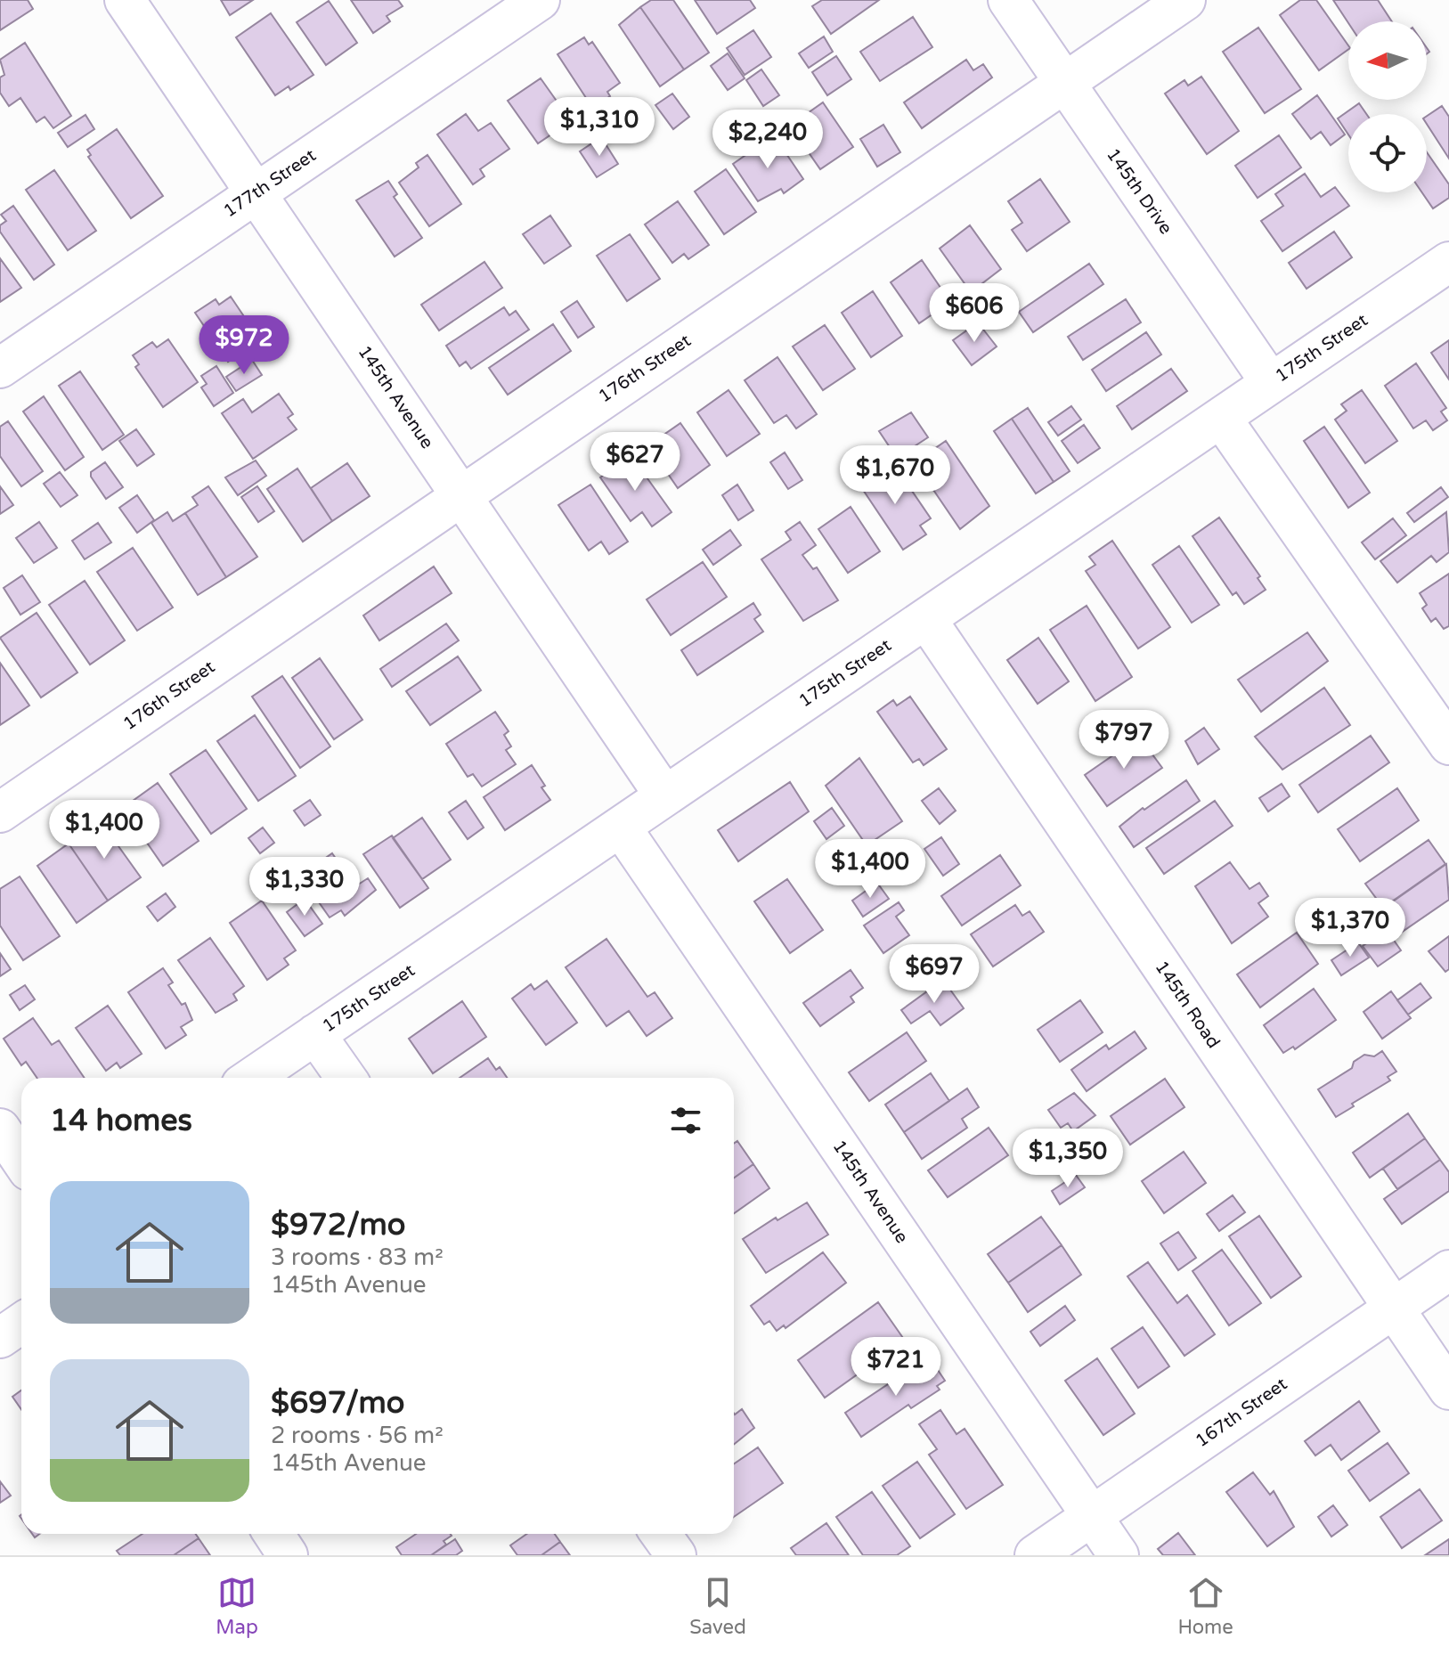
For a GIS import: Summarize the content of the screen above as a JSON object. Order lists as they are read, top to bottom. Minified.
{"streets":{"street":["177th Street","145th Drive","175th Street","176th Street","145th Avenue","145th Road","167th Street"]},"crossings":[["177th Street","145th Avenue"],["145th Drive","175th Street"],["145th Drive","176th Street"],["175th Street","145th Avenue"],["175th Street","145th Road"],["176th Street","145th Avenue"],["145th Avenue","167th Street"],["145th Road","167th Street"]],"north":"left","page":{"price":["$1,310","$2,240","$606","$972","$627","$1,670","$797","$1,400","$1,400","$1,330","$1,370","$697","$1,350","$721"],"heading":"14 homes","list":[{"name":"$972/mo","note":"3 rooms · 83 m² · 145th Avenue"},{"name":"$697/mo","note":"2 rooms · 56 m² · 145th Avenue"}],"tabs":["Map","Saved","Home"]}}
